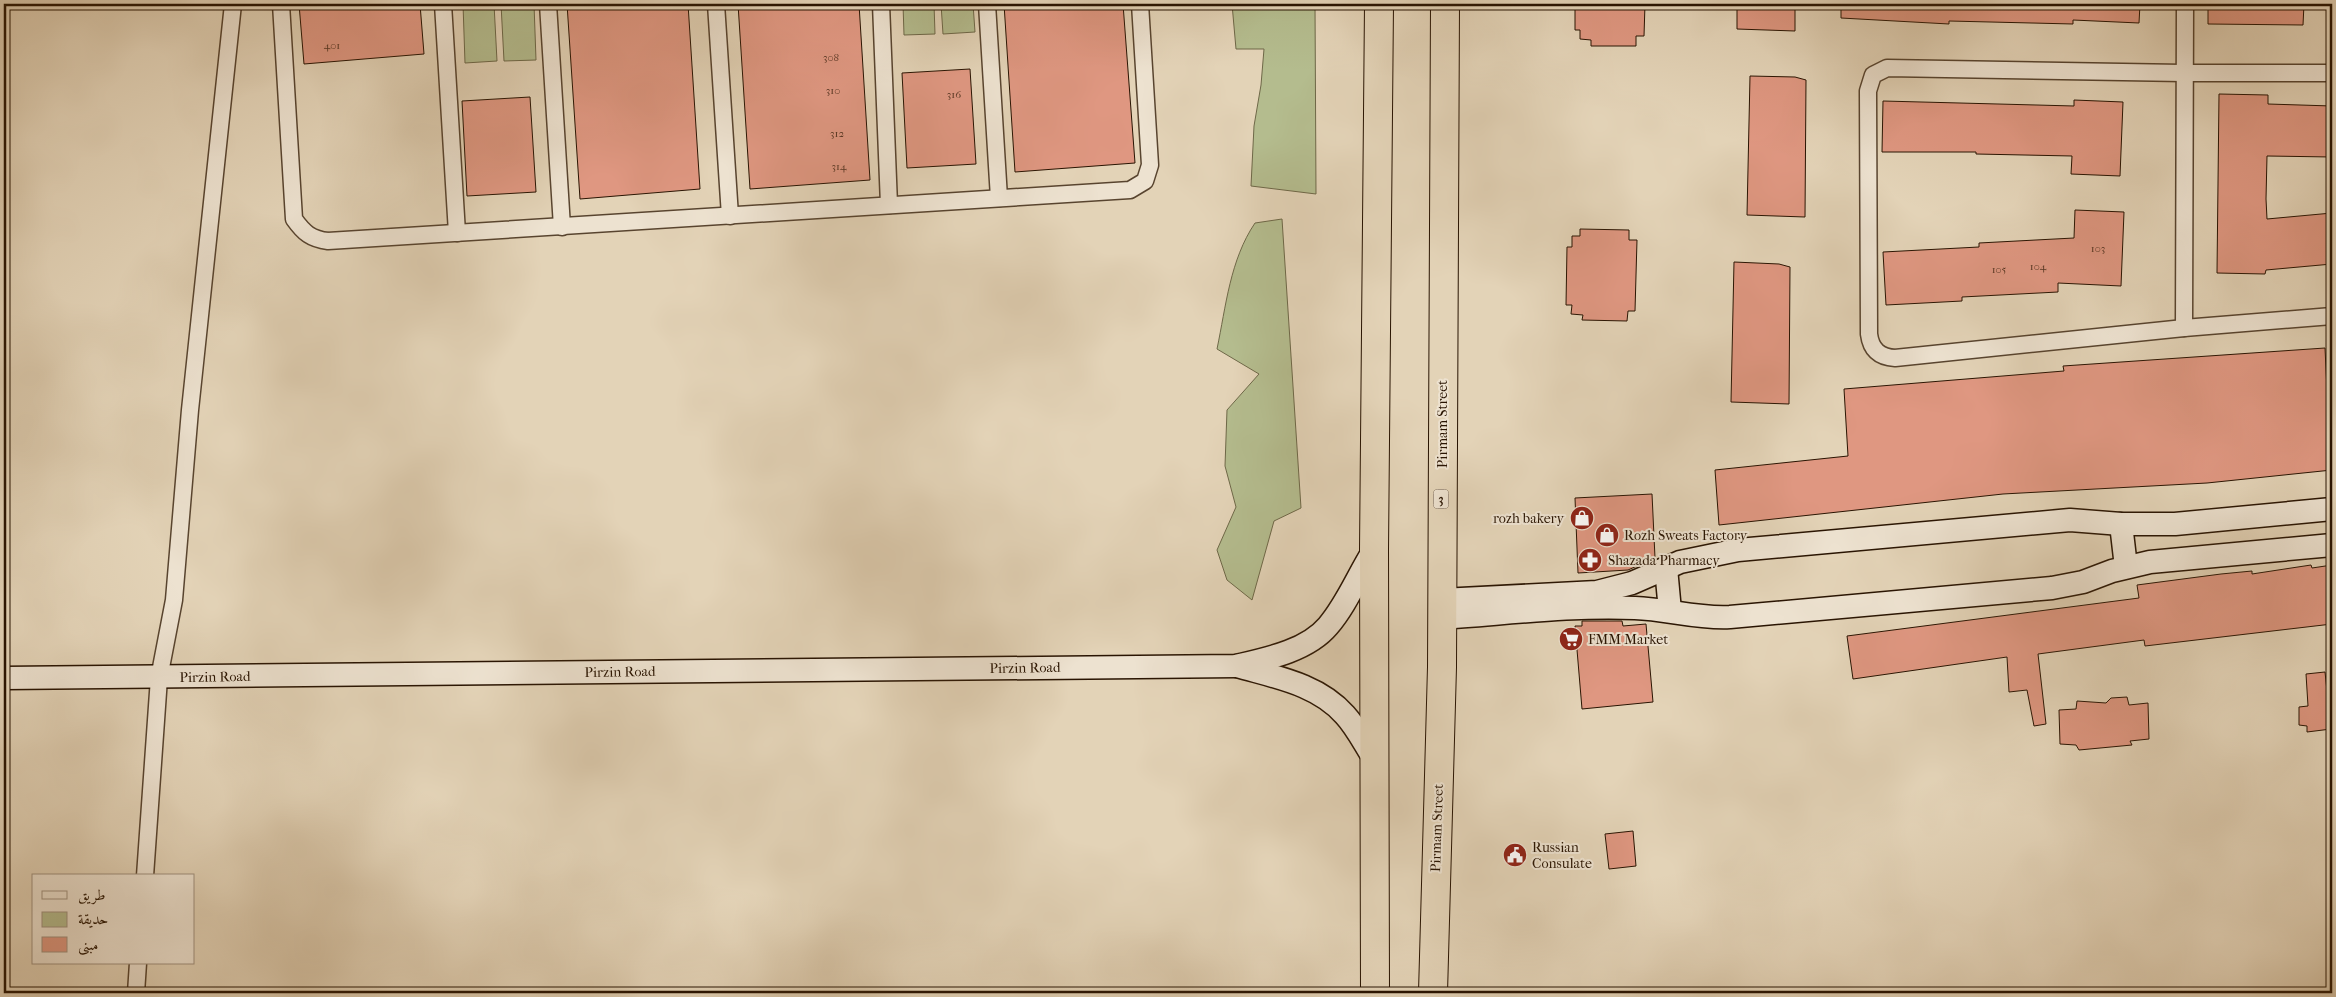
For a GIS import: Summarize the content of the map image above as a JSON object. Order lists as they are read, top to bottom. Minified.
{"streets":{"highway":["Pirmam Street","3"],"street":["Pirzin Road"]},"places":{"shop":["rozh bakery","Rozh Sweats Factory"],"pharmacy":["Shazada Pharmacy"],"supermarket":["FMM Market"],"public building":["Russian Consulate"]},"house_numbers":["401","308","310","316","312","314","103","104","105"],"legend":["طريق","حديقة","مبنى"]}
